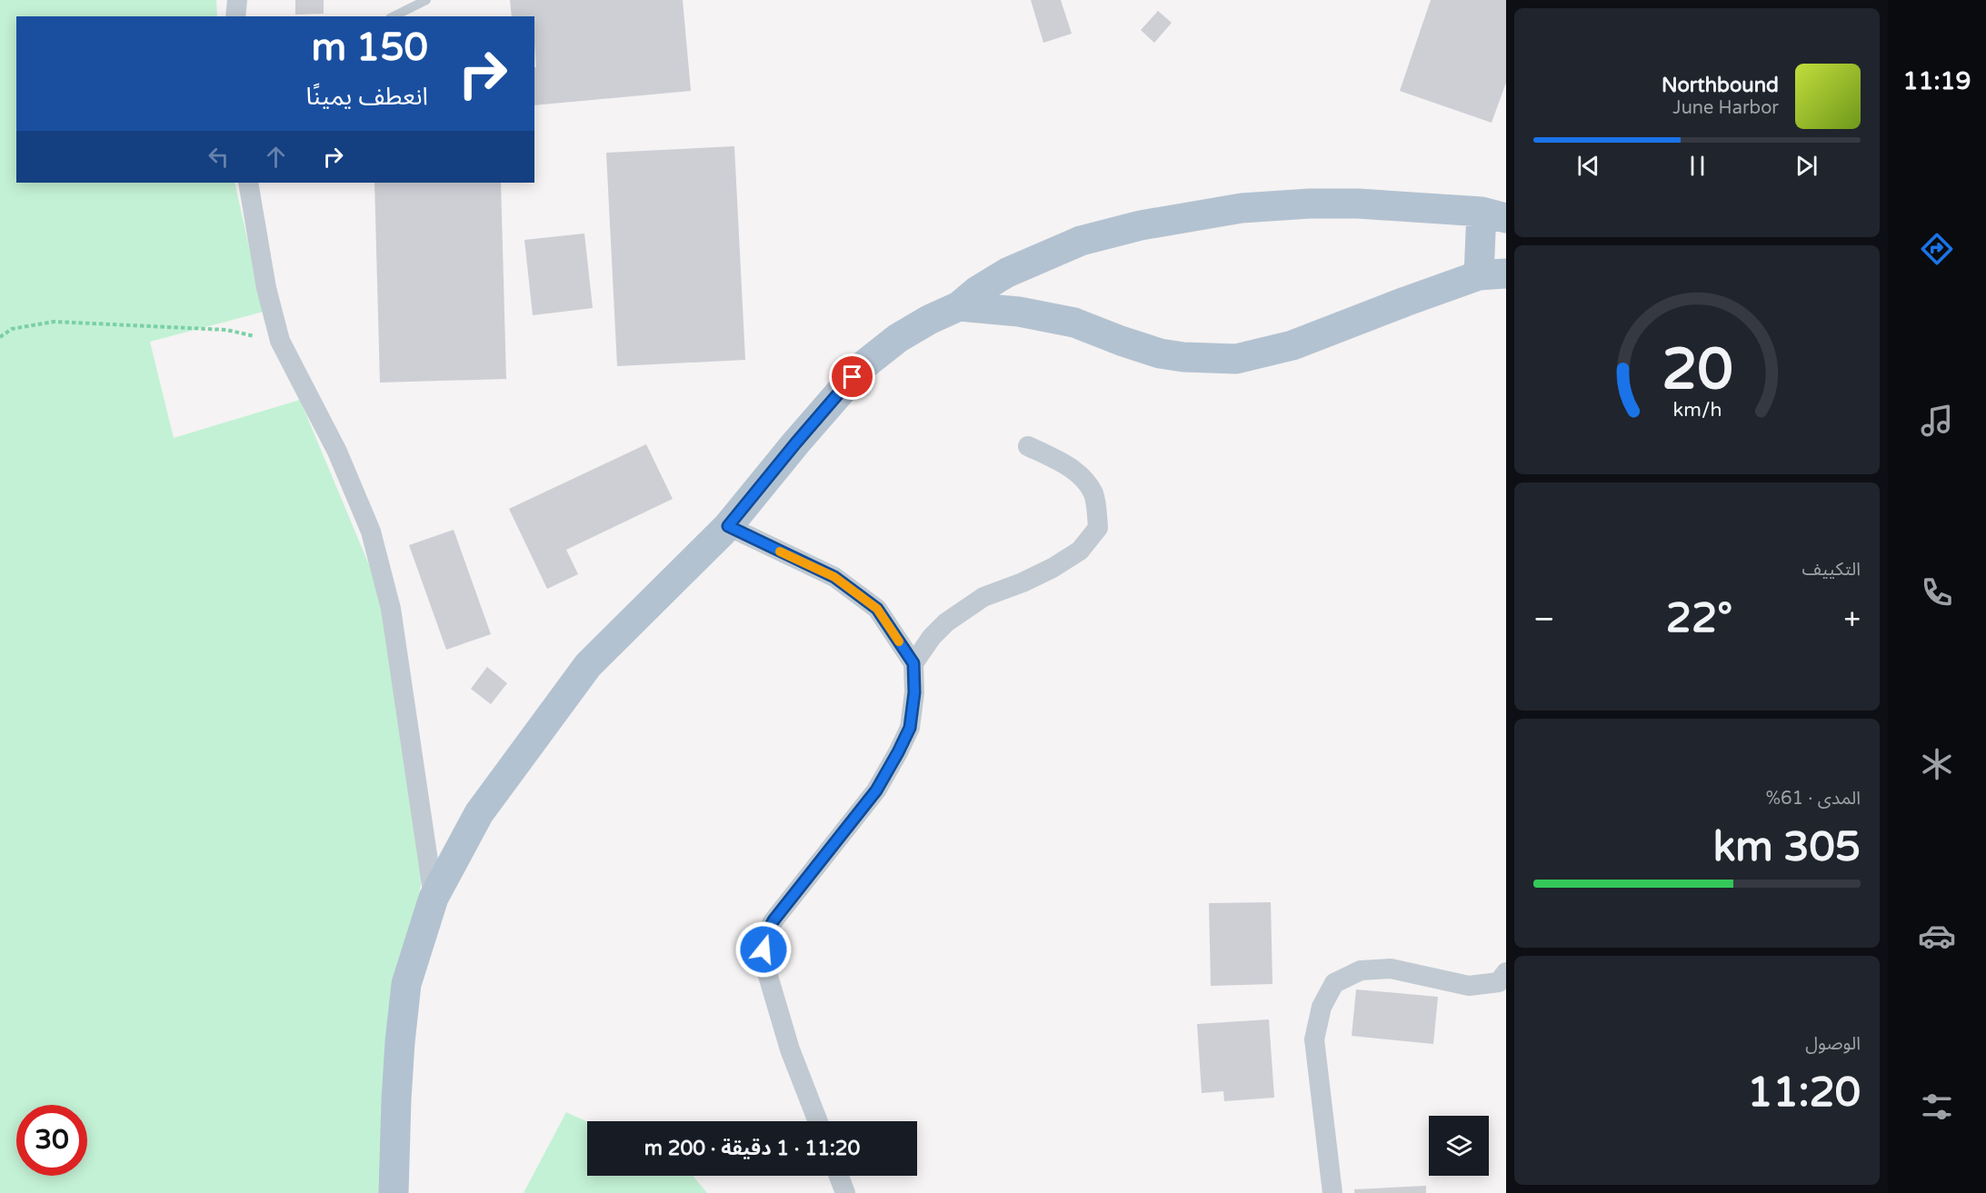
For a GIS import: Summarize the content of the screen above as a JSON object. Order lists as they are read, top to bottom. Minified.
{"page":{"tabs":"11:19","turn":["150 m","انعطف يمينًا"],"song":["Northbound","June Harbor"],"tile":["التكييف",["المدى · 61%","305 km"],["الوصول","11:20"]],"heat":["−","22°","+"],"limit":"30","trip":"11:20 · 1 دقيقة · 200 m","gauge":["20","km/h"]}}
